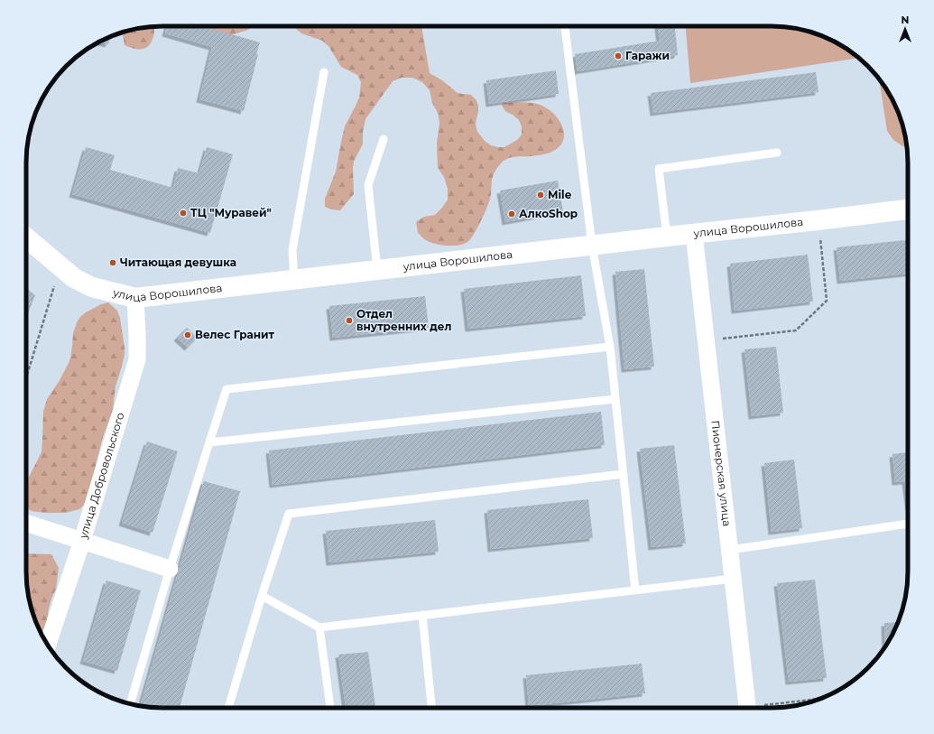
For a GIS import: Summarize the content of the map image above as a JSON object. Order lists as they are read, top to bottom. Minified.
{"streets":{"main road":["улица Ворошилова"],"street":["Пионерская улица","улица Добровольского"]},"crossings":[["улица Ворошилова","Пионерская улица"],["улица Ворошилова","улица Добровольского"]],"places":["Гаражи","Mile","ТЦ \"Муравей\"","АлкоShop","Читающая девушка","Отдел внутренних дел","Велес Гранит"],"north":"top"}
